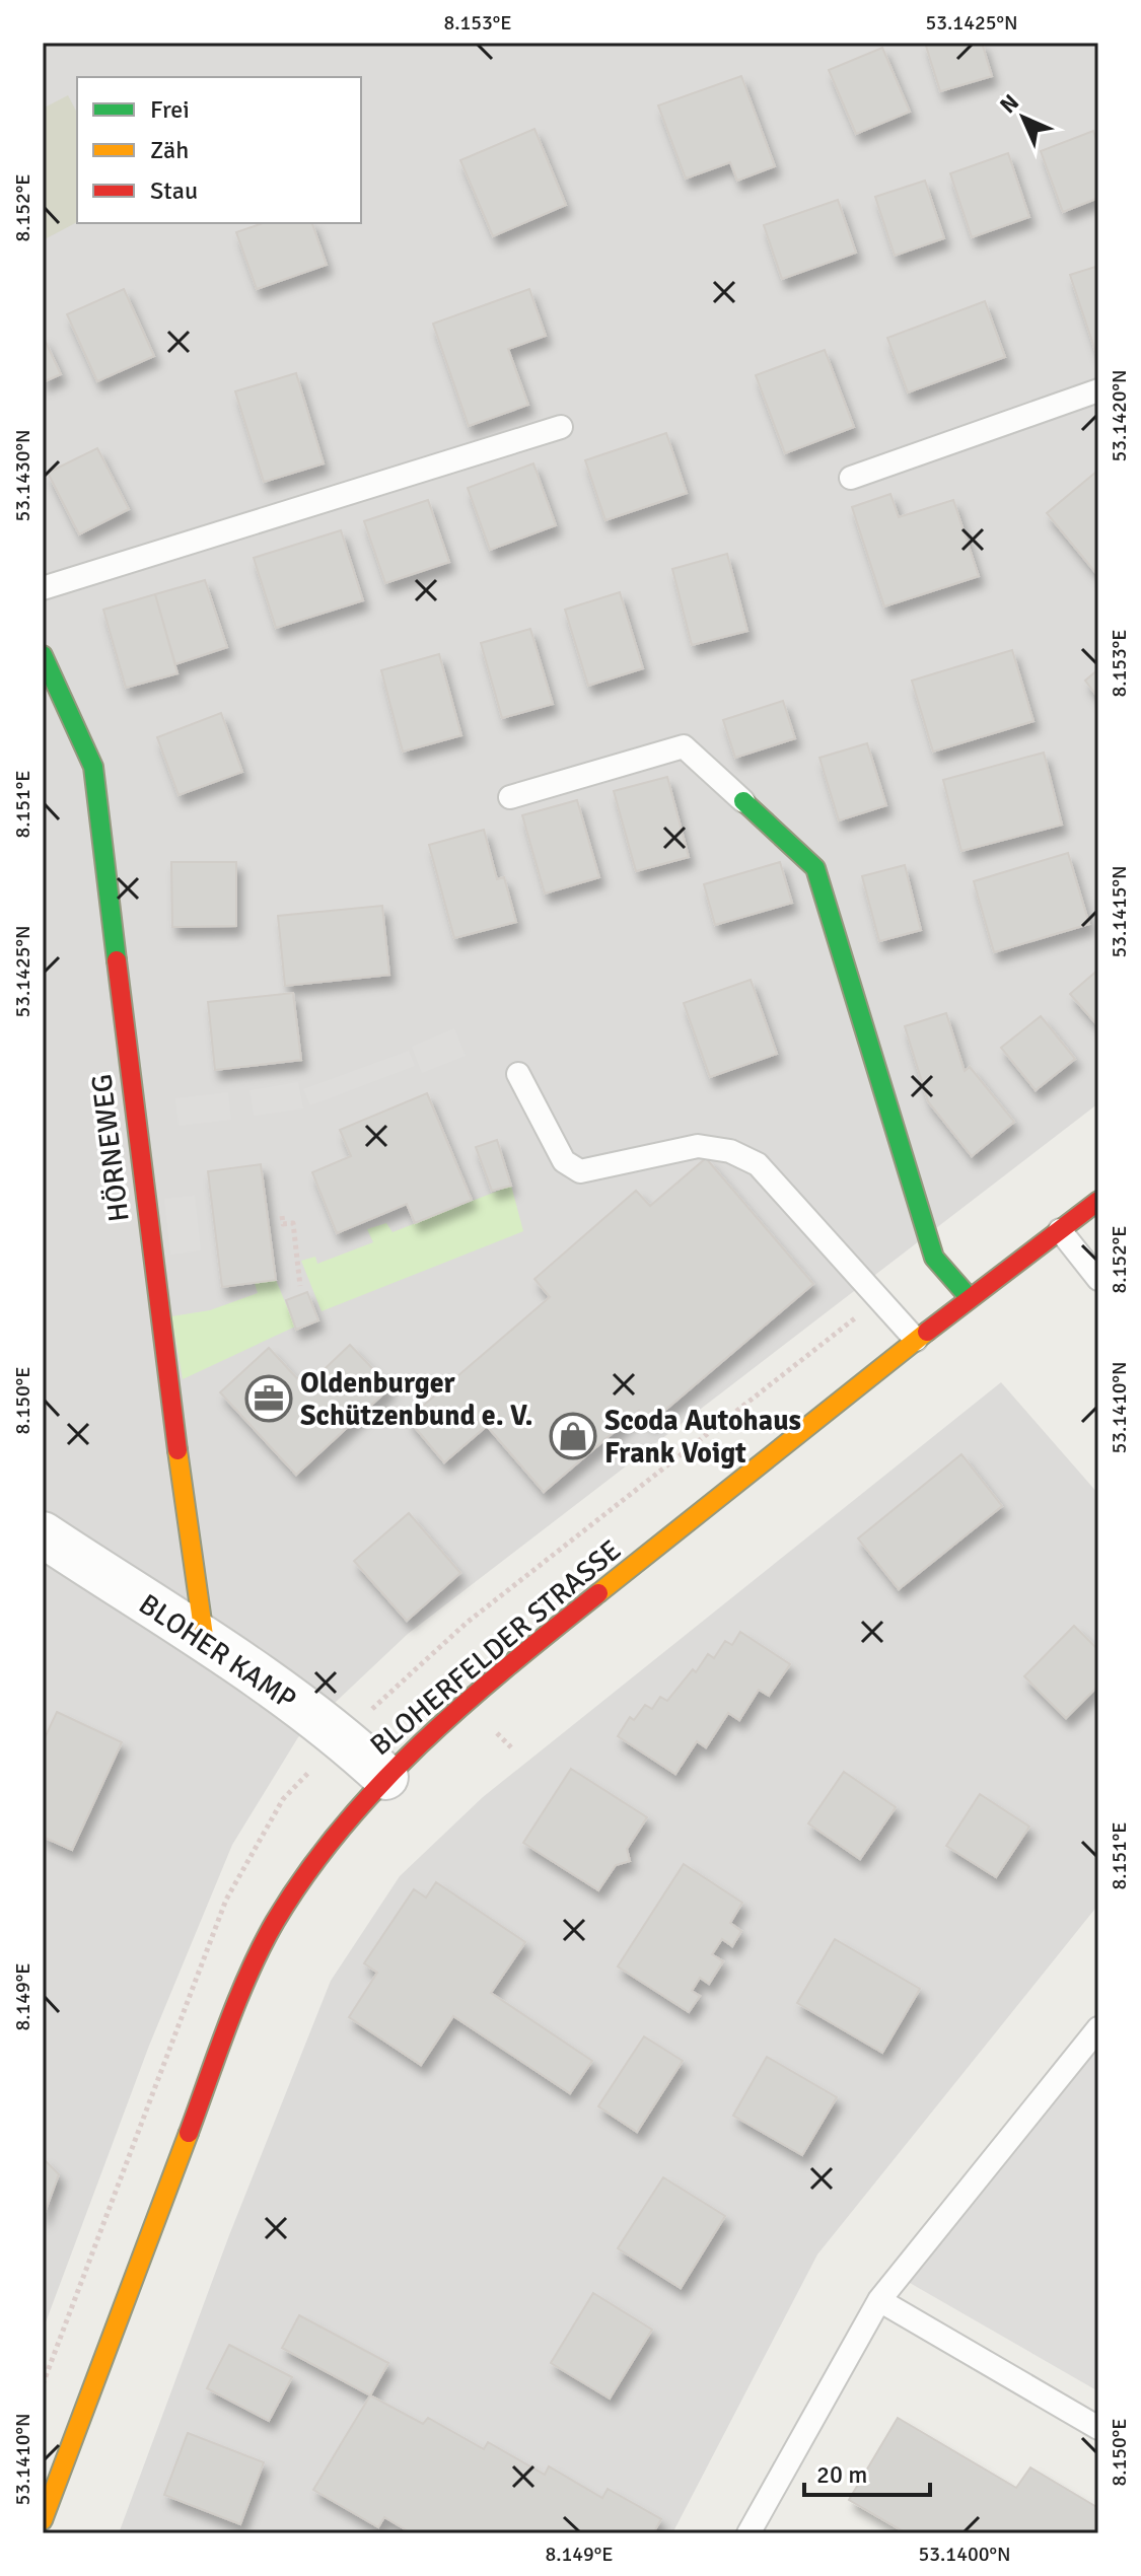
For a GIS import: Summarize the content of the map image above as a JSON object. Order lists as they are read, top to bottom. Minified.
{"streets":{"street":["HÖRNEWEG","BLOHERFELDER STRASSE","BLOHER KAMP"]},"crossings":[["HÖRNEWEG","BLOHER KAMP"],["BLOHERFELDER STRASSE","BLOHER KAMP"]],"places":{"office":["Oldenburger Schützenbund e. V."],"shop":["Scoda Autohaus Frank Voigt"]},"legend":["Frei","Zäh","Stau"],"scale_bar":"20 m","north":"top left","coordinates":["8.153°E","53.1425°N","8.152°E","53.1420°N","53.1430°N","8.151°E","53.1415°N","8.150°E","53.1410°N","8.149°E","53.1400°N"]}
